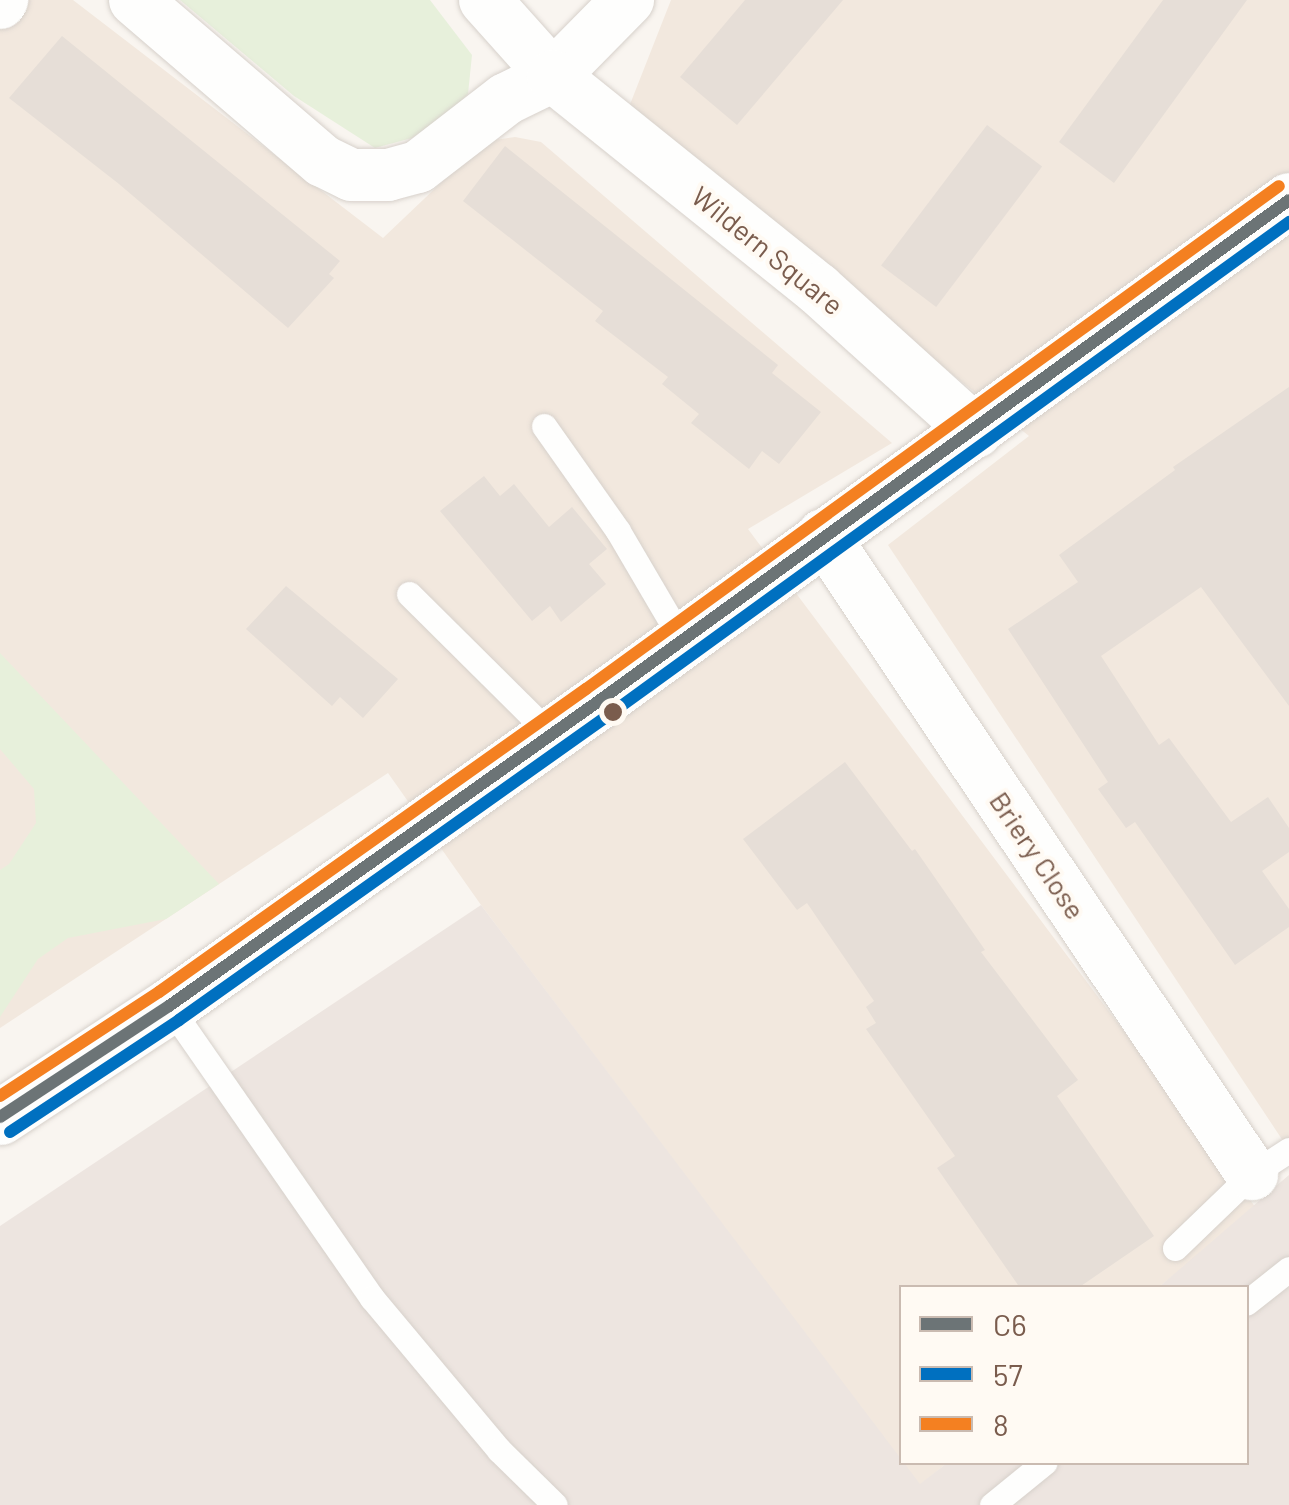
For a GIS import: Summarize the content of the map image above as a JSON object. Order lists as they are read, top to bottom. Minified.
{"streets":{"street":["Wildern Square","Briery Close"]},"lines":["transit line 8","transit line C6","transit line 57"],"legend":["C6","57","8"]}
